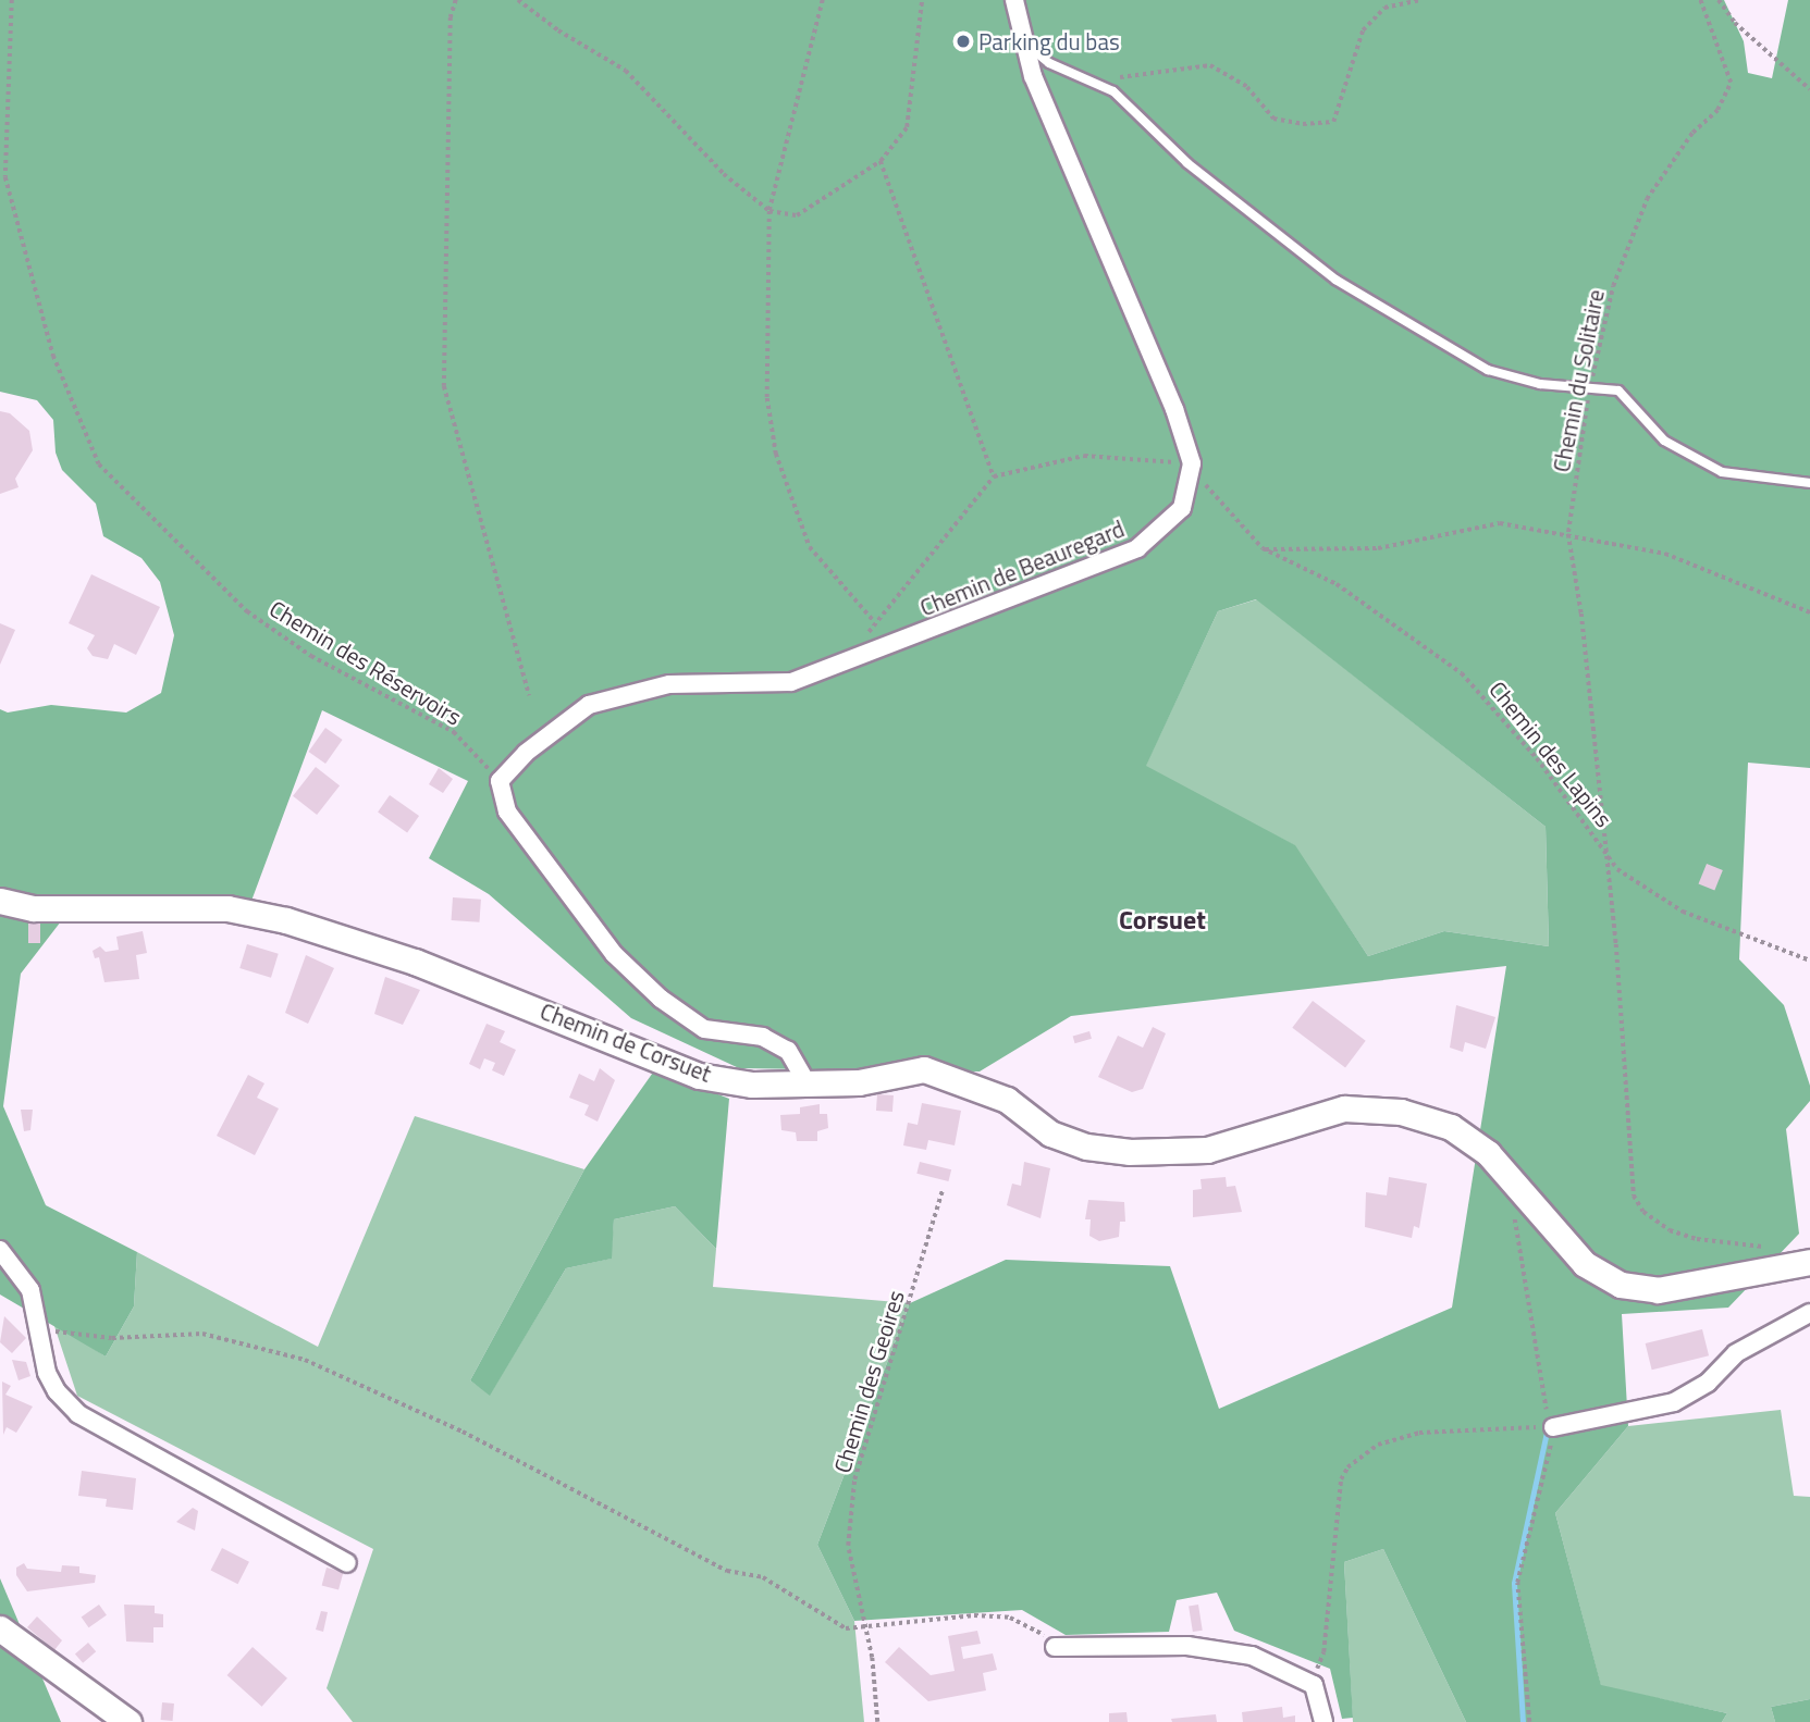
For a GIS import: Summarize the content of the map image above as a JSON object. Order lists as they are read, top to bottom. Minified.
{"streets":{"street":["Chemin de Beauregard","Chemin de Corsuet"],"path":["Chemin du Solitaire","Chemin des Réservoirs","Chemin des Lapins","Chemin des Geoires"]},"crossings":[["Chemin du Solitaire","Chemin des Lapins"],["Chemin de Beauregard","Chemin des Réservoirs"],["Chemin de Beauregard","Chemin des Lapins"]],"districts":["Corsuet"],"places":["Parking du bas"]}
